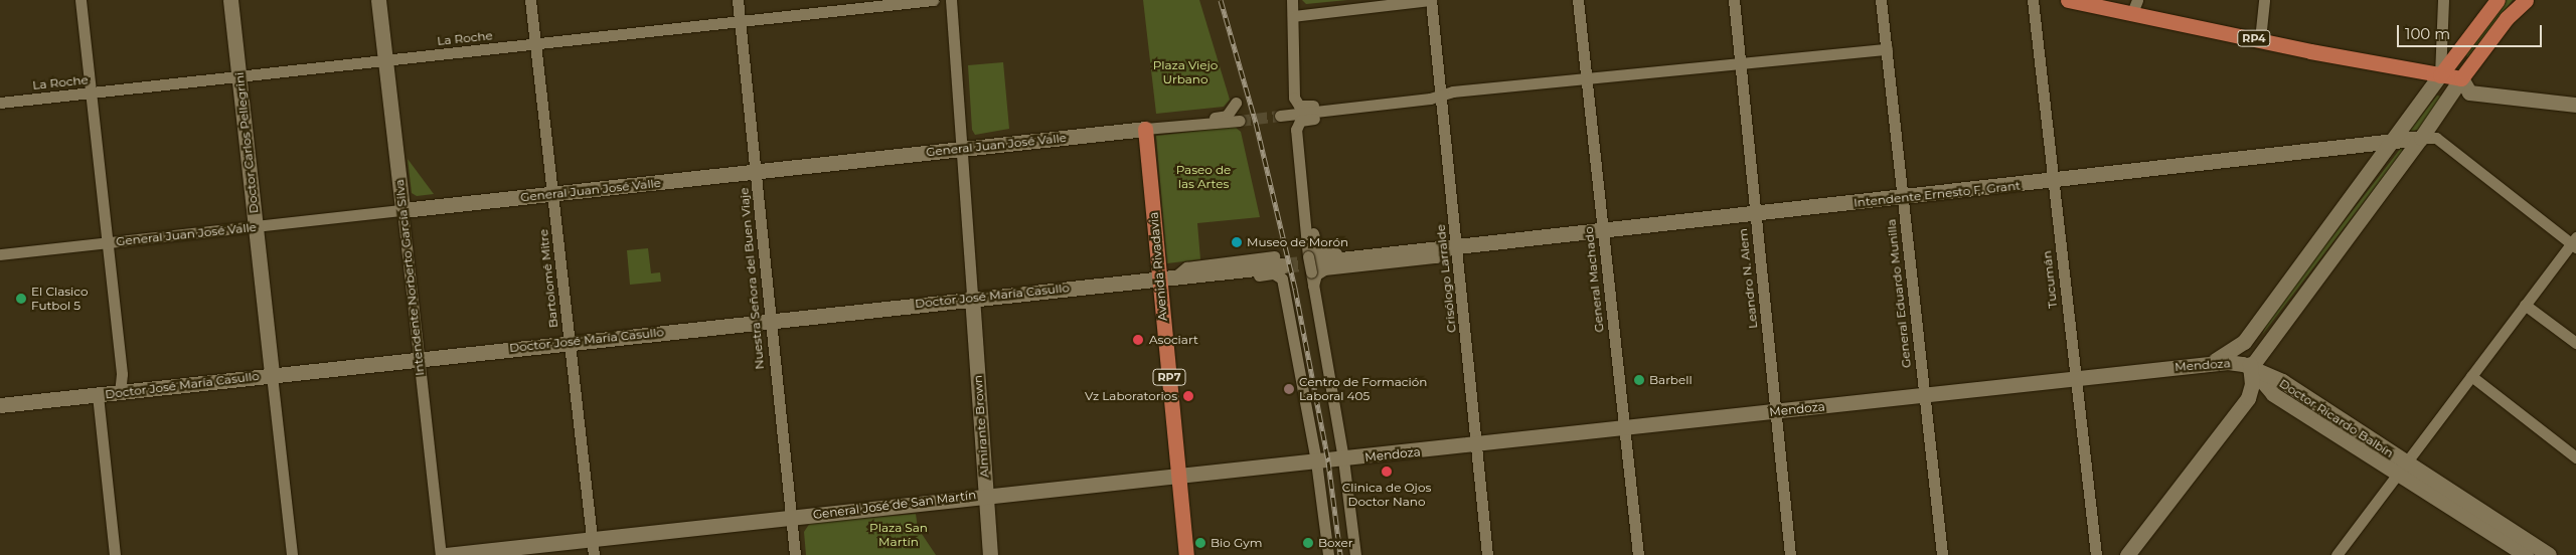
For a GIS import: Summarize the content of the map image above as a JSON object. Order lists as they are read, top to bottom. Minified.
{"streets":{"main road":["RP4","Avenida Rivadavia","RP7"],"street":["La Roche","Doctor Carlos Pellegrini","General Juan José Valle","Intendente Ernesto F. Grant","Intendente Norberto García Silva","Bartolomé Mitre","Nuestra Señora del Buen Viaje","Crisólogo Larralde","Leandro N. Alem","General Machado","Tucumán","General Eduardo Munilla","Doctor José María Casullo","Mendoza","Doctor Ricardo Balbín","Almirante Brown","General José de San Martín"]},"crossings":[["La Roche","Doctor Carlos Pellegrini"],["La Roche","Intendente Norberto García Silva"],["La Roche","Bartolomé Mitre"],["La Roche","Nuestra Señora del Buen Viaje"],["Doctor Carlos Pellegrini","General Juan José Valle"],["Doctor Carlos Pellegrini","Doctor José María Casullo"],["General Juan José Valle","Avenida Rivadavia"],["General Juan José Valle","Intendente Norberto García Silva"],["General Juan José Valle","Bartolomé Mitre"],["General Juan José Valle","Nuestra Señora del Buen Viaje"],["Intendente Ernesto F. Grant","Crisólogo Larralde"],["Intendente Ernesto F. Grant","Leandro N. Alem"],["Intendente Ernesto F. Grant","General Machado"],["Intendente Ernesto F. Grant","Tucumán"],["Intendente Ernesto F. Grant","General Eduardo Munilla"],["Avenida Rivadavia","Doctor José María Casullo"],["Avenida Rivadavia","General José de San Martín"],["Intendente Norberto García Silva","Doctor José María Casullo"],["Bartolomé Mitre","Doctor José María Casullo"],["Bartolomé Mitre","General José de San Martín"],["Nuestra Señora del Buen Viaje","Doctor José María Casullo"],["Nuestra Señora del Buen Viaje","General José de San Martín"],["Crisólogo Larralde","Mendoza"],["Leandro N. Alem","Mendoza"],["General Machado","Mendoza"],["Tucumán","Mendoza"],["General Eduardo Munilla","Mendoza"],["Doctor José María Casullo","Almirante Brown"],["Mendoza","Doctor Ricardo Balbín"],["Mendoza","General José de San Martín"],["Almirante Brown","General José de San Martín"]],"parks":["Plaza Viejo Urbano","Paseo de las Artes","Plaza San Martín"],"places":["Museo de Morón","El Clasico Futbol 5","Asociart","Barbell","Centro de Formación Laboral 405","Vz Laboratorios","Clinica de Ojos Doctor Nano","Bio Gym","Boxer"],"scale_bar":"100 m"}
